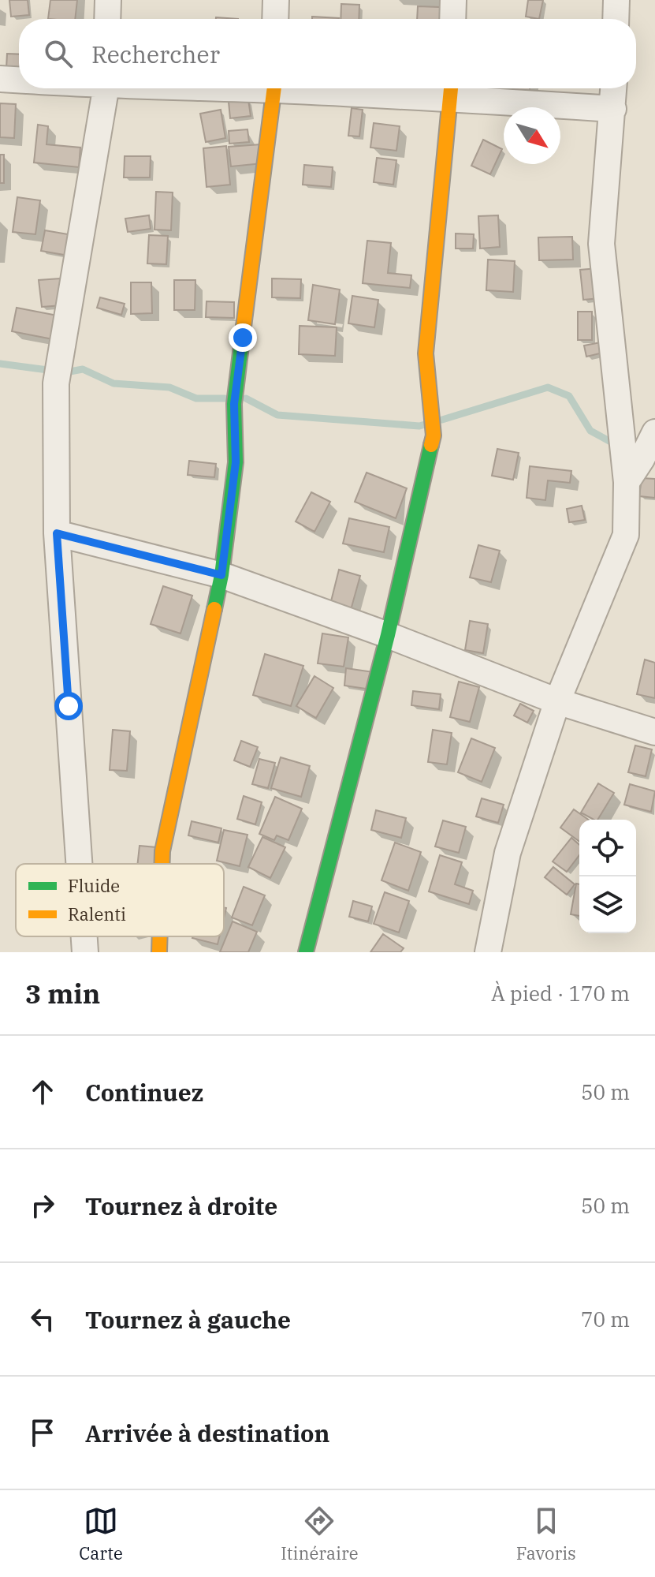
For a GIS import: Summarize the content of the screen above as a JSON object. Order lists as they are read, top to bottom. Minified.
{"legend":["Fluide","Ralenti"],"north":"bottom right","page":{"search":"Rechercher","heading":["3 min","À pied · 170 m"],"list":[["Continuez","50 m"],["Tournez à droite","50 m"],["Tournez à gauche","70 m"],"Arrivée à destination"],"nav":["Carte","Itinéraire","Favoris"]}}
